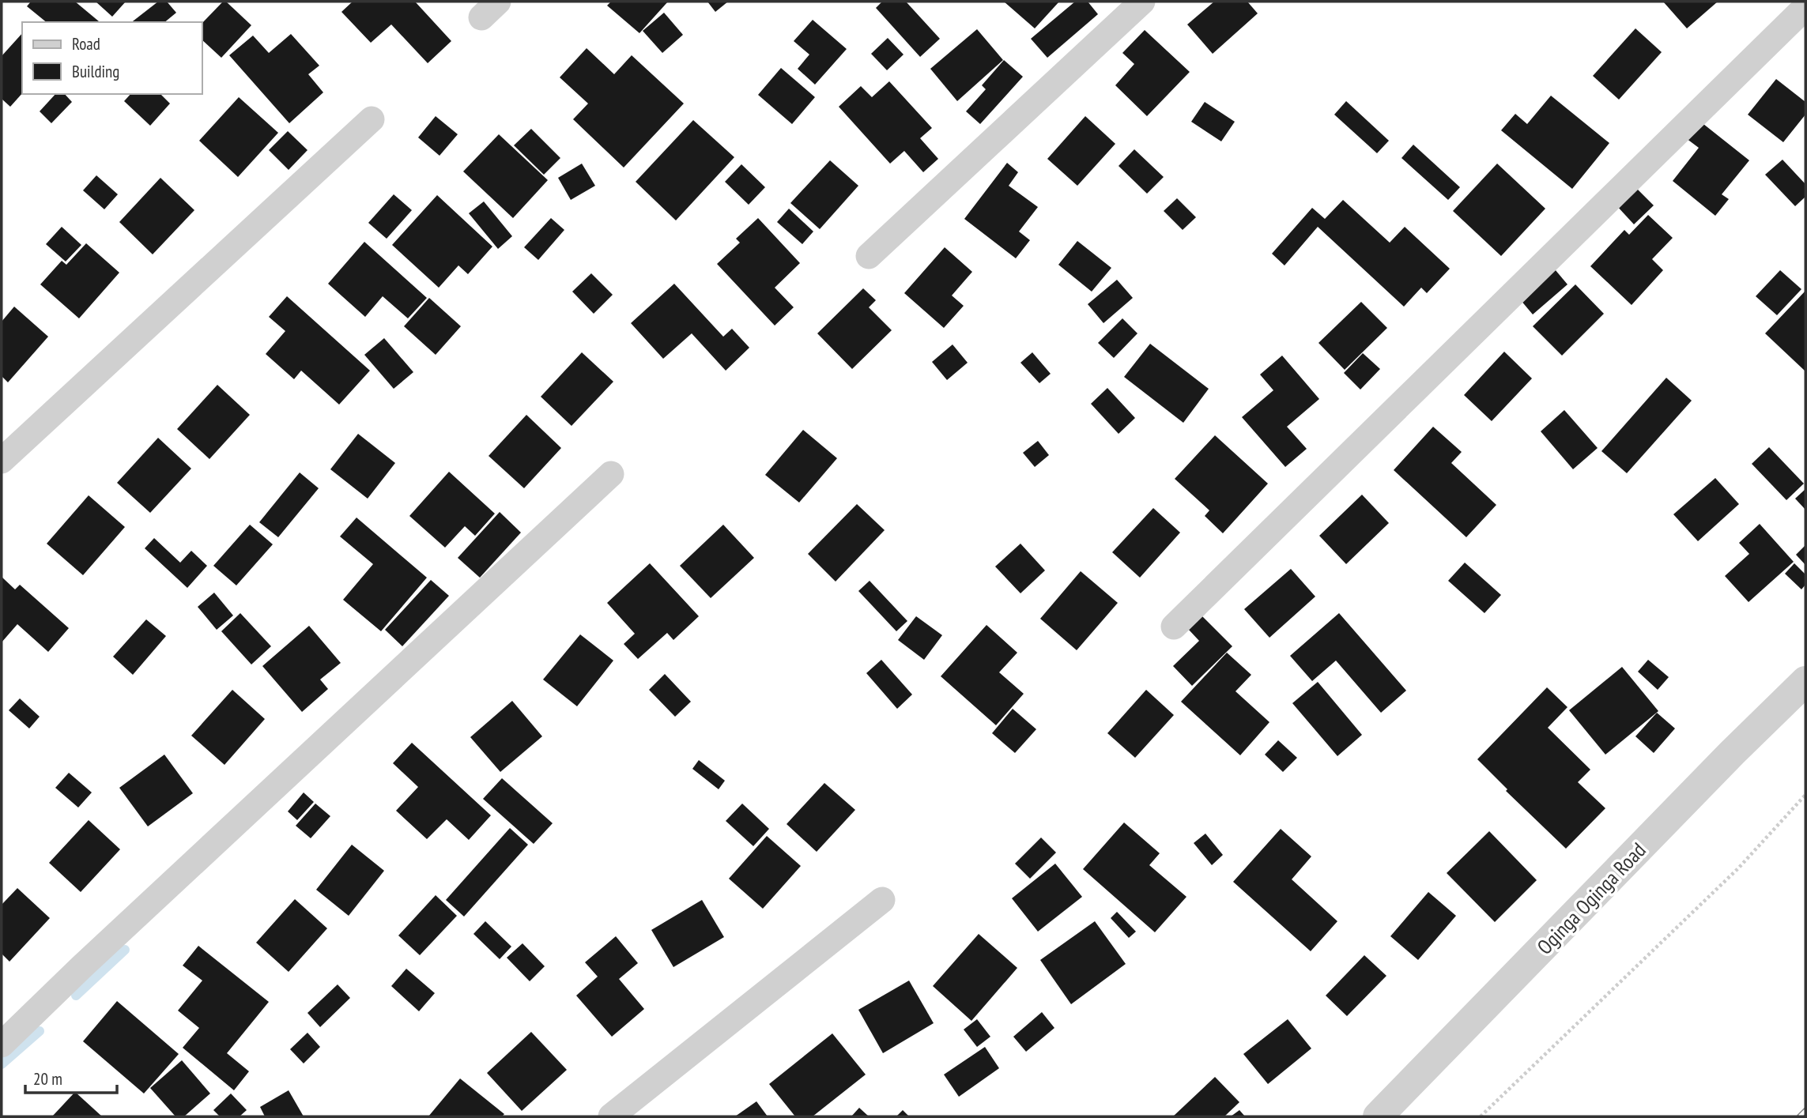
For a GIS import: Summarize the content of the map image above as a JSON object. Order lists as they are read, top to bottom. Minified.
{"streets":{"street":["Oginga Oginga Road"]},"legend":["Road","Building"],"scale_bar":"20 m"}
